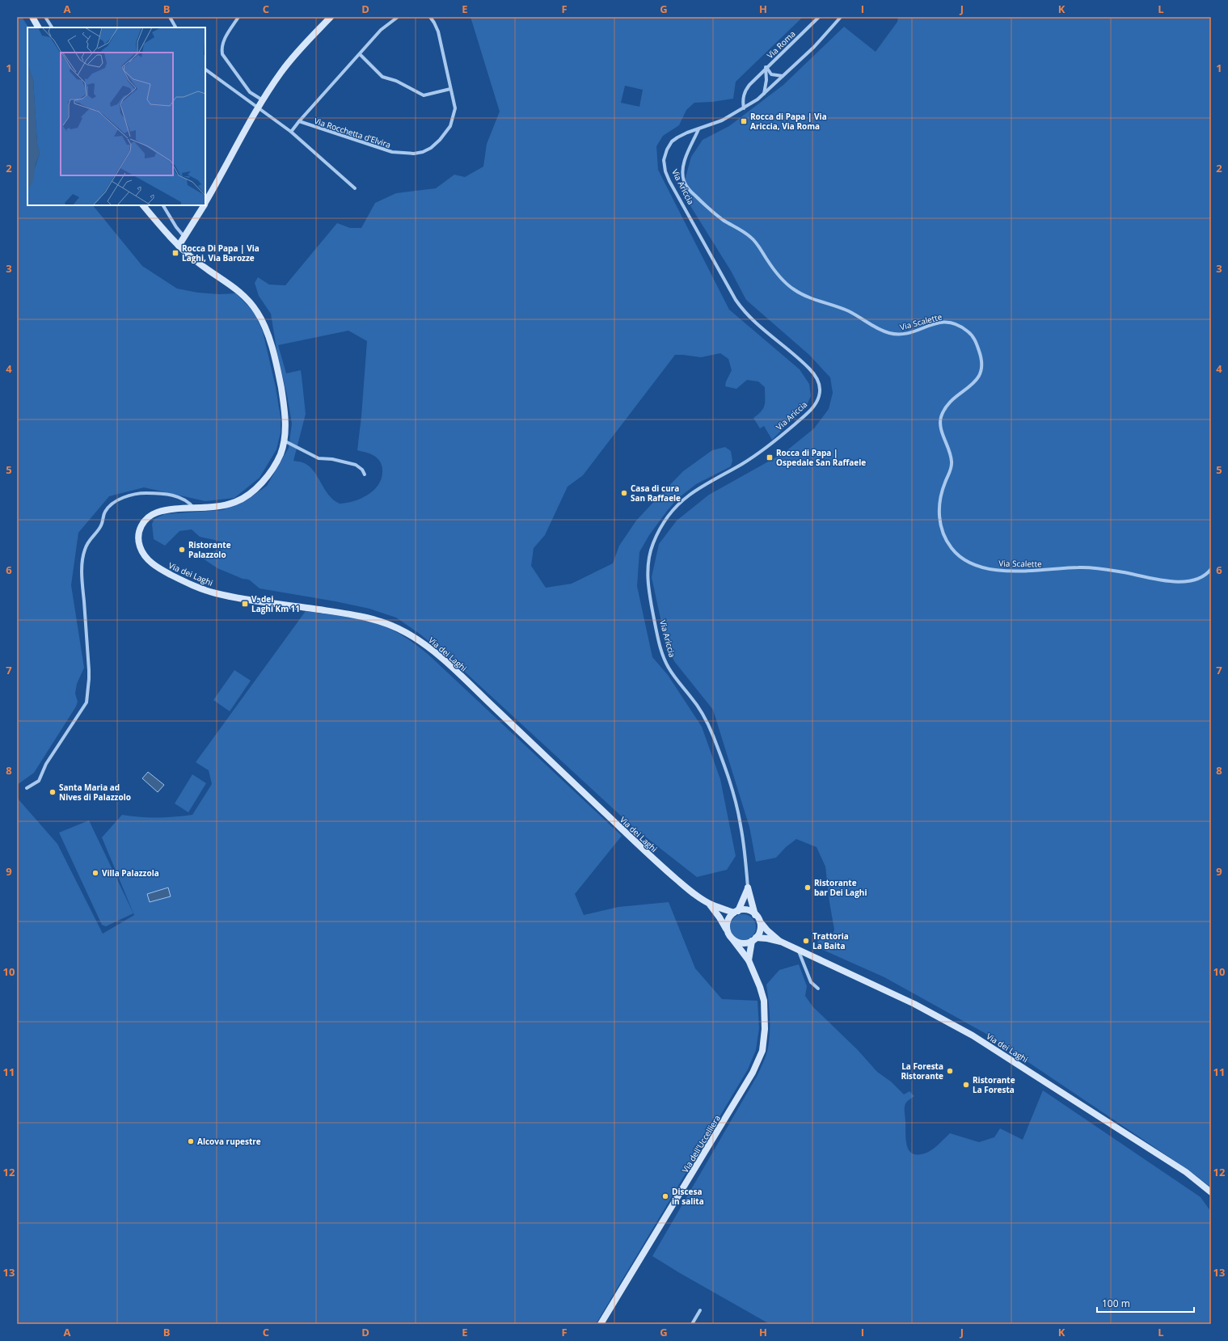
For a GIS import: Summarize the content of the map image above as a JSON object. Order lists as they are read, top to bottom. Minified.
{"streets":{"main road":["Via Ariccia","Via dei Laghi","Via dell'Uccelliera"],"street":["Via Roma","Via Rocchetta d'Elvira","Via Scalette"]},"crossings":[["Via Roma","Via Ariccia"],["Via Ariccia","Via Scalette"],["Via Ariccia","Via dei Laghi"],["Via Ariccia","Via dell'Uccelliera"],["Via dei Laghi","Via dell'Uccelliera"]],"places":{"transit":["Rocca di Papa | Via Ariccia, Via Roma","Rocca Di Papa | Via Laghi, Via Barozze","Rocca di Papa | Ospedale San Raffaele","V. dei Laghi Km 11"],"other":["Casa di cura San Raffaele","Ristorante Palazzolo","Santa Maria ad Nives di Palazzolo","Villa Palazzola","Ristorante bar Dei Laghi","Trattoria La Baita","La Foresta Ristorante","Ristorante La Foresta","Alcova rupestre","Discesa in salita"]},"scale_bar":"100 m","grid":{"columns":["A","B","C","D","E","F","G","H","I","J","K","L"],"rows":["1","2","3","4","5","6","7","8","9","10","11","12","13"]}}
